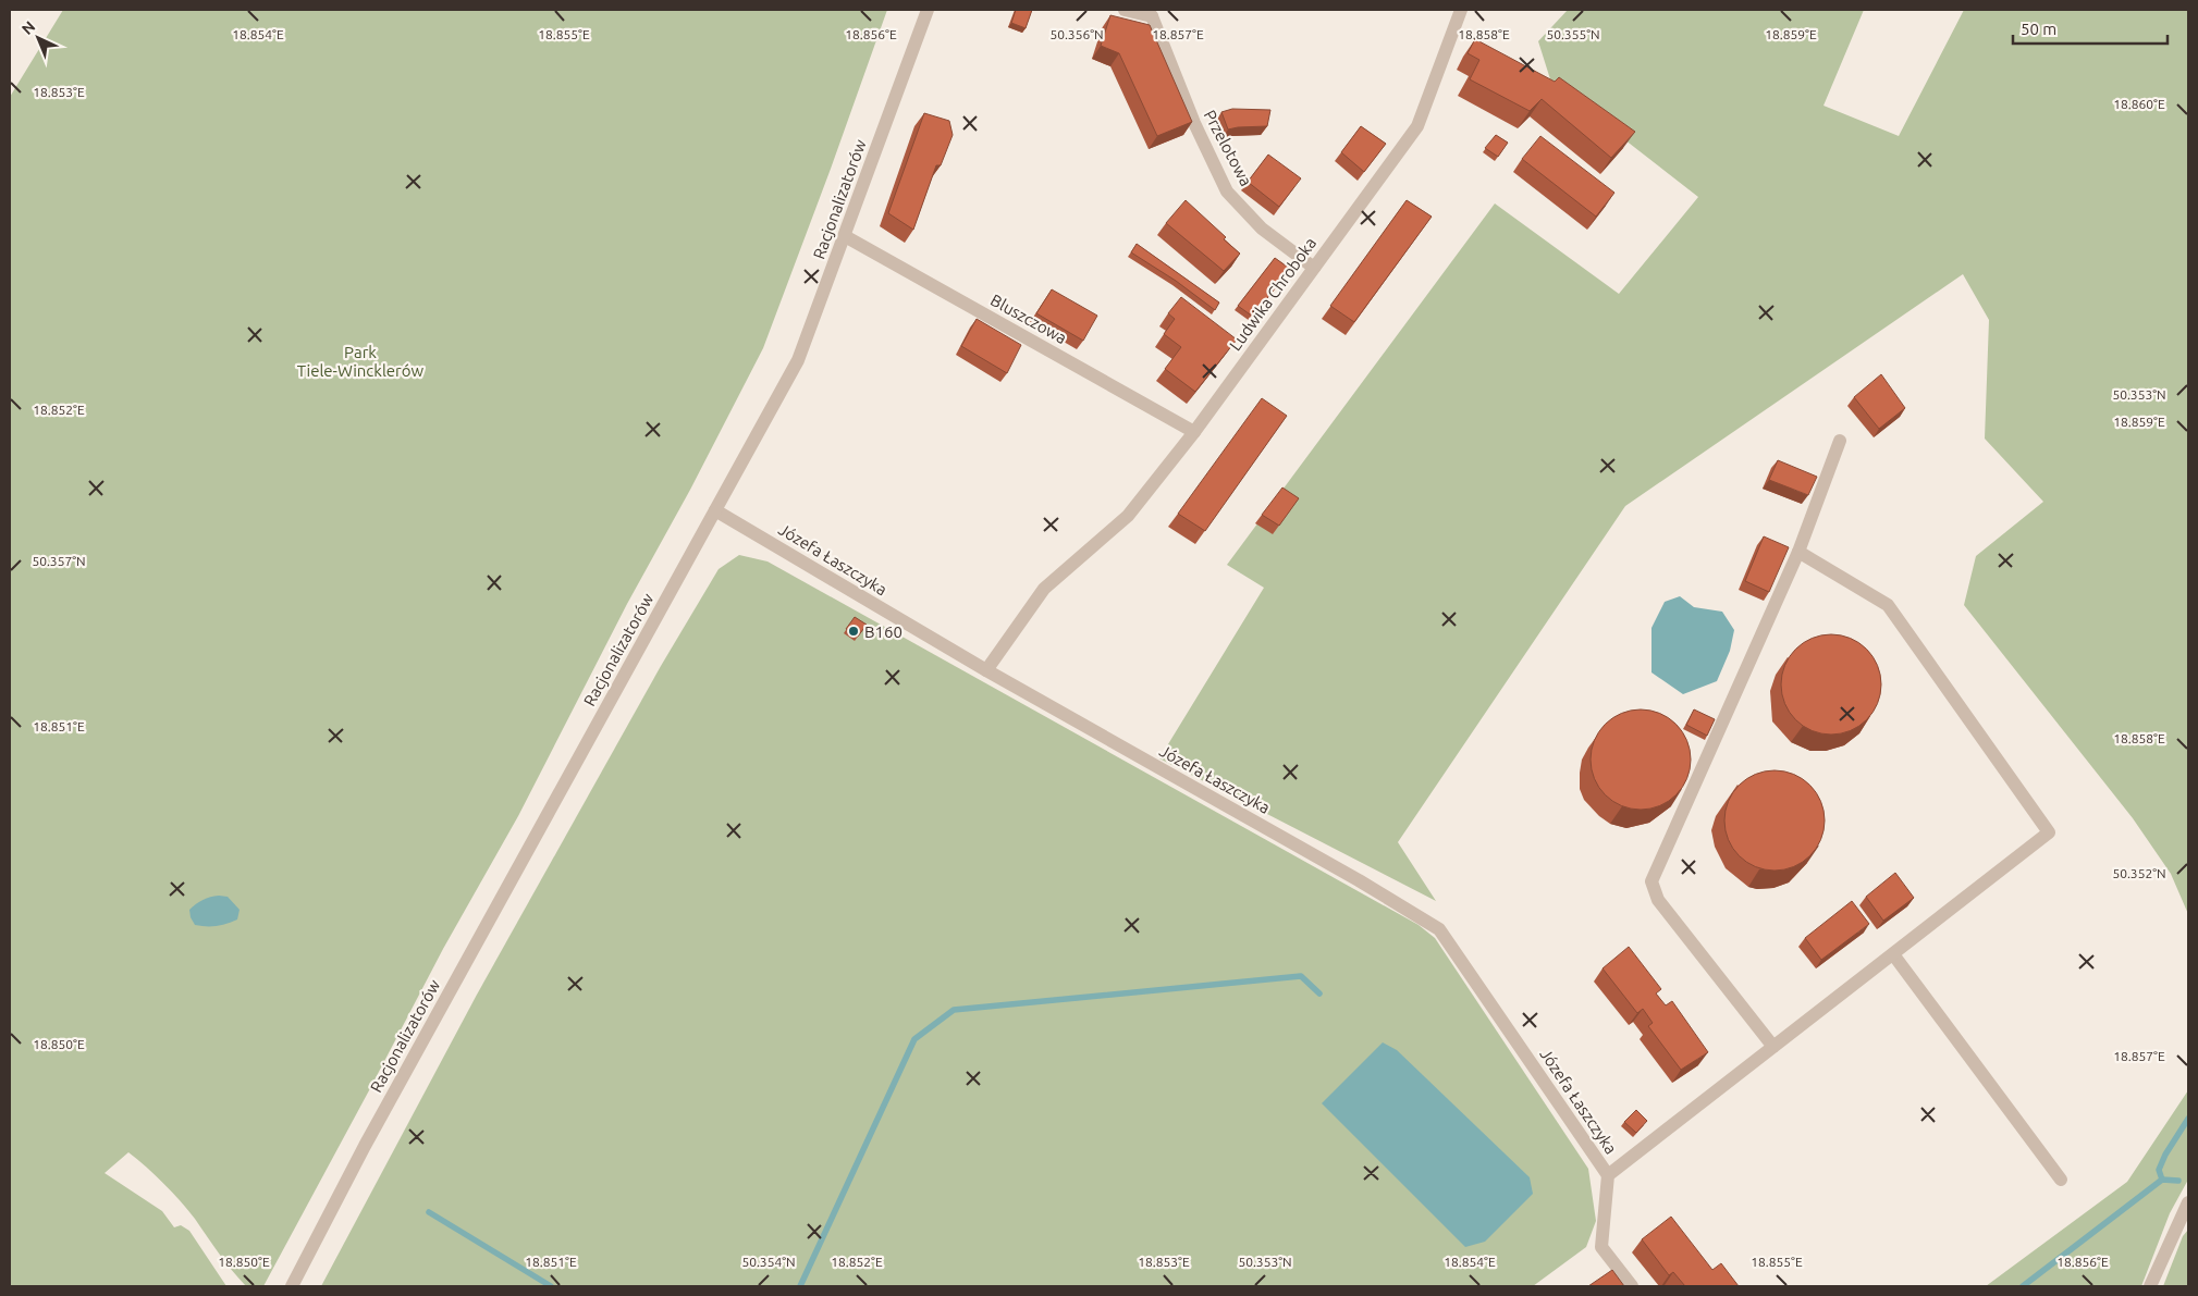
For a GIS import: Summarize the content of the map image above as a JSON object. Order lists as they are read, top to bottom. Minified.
{"streets":{"street":["Przelotowa","Racjonalizatorów","Ludwika Chroboka","Bluszczowa","Józefa Łaszczyka"]},"crossings":[["Przelotowa","Ludwika Chroboka"],["Racjonalizatorów","Bluszczowa"],["Racjonalizatorów","Józefa Łaszczyka"],["Ludwika Chroboka","Bluszczowa"],["Ludwika Chroboka","Józefa Łaszczyka"]],"parks":["Park Tiele-Wincklerów"],"places":["B160"],"scale_bar":"50 m","north":"top left","coordinates":["50.356°N","50.355°N","18.855°E","18.859°E","18.854°E","18.856°E","18.857°E","18.858°E","18.853°E","18.860°E","50.353°N","18.852°E","50.357°N","18.851°E","50.352°N","18.850°E","50.354°N"]}
